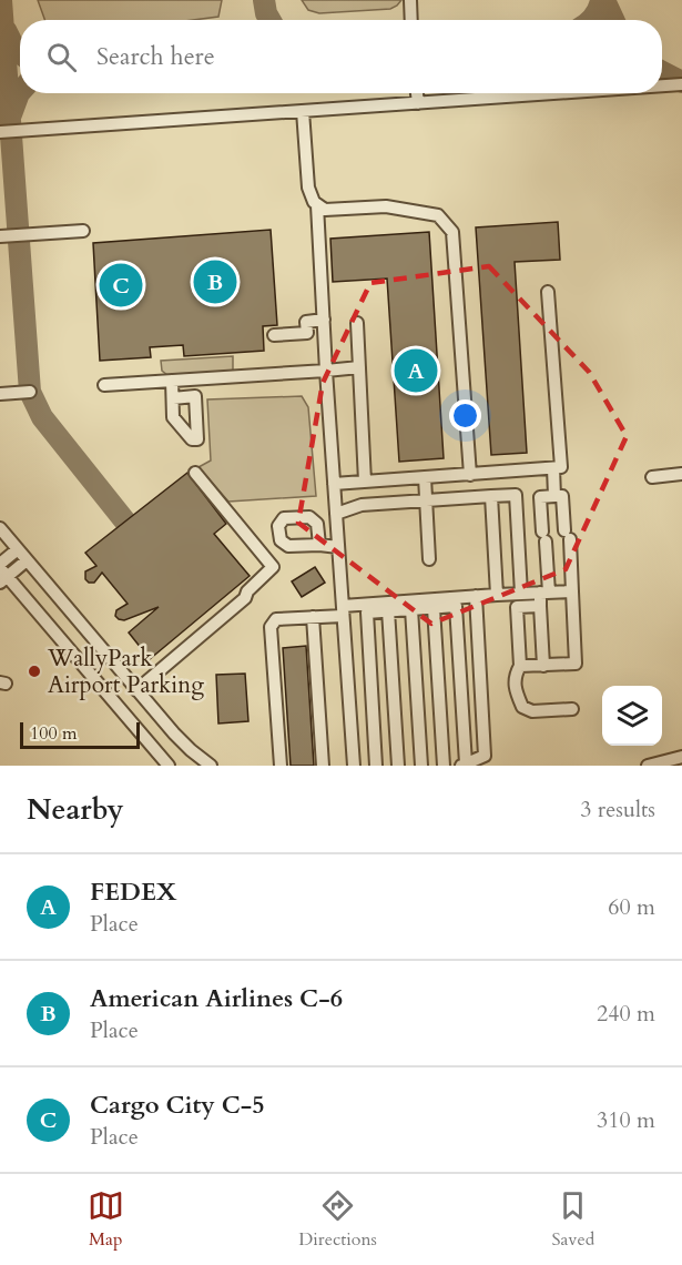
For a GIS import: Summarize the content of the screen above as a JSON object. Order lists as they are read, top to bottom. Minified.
{"places":["WallyPark Airport Parking"],"scale_bar":"100 m","page":{"search":"Search here","pins":["B","C","A"],"scale":"100 m","heading":["Nearby","3 results"],"list":[{"mark":"A","name":"FEDEX","note":"Place","value":"60 m"},{"mark":"B","name":"American Airlines C-6","note":"Place","value":"240 m"},{"mark":"C","name":"Cargo City C-5","note":"Place","value":"310 m"}],"nav":["Map","Directions","Saved"]}}
